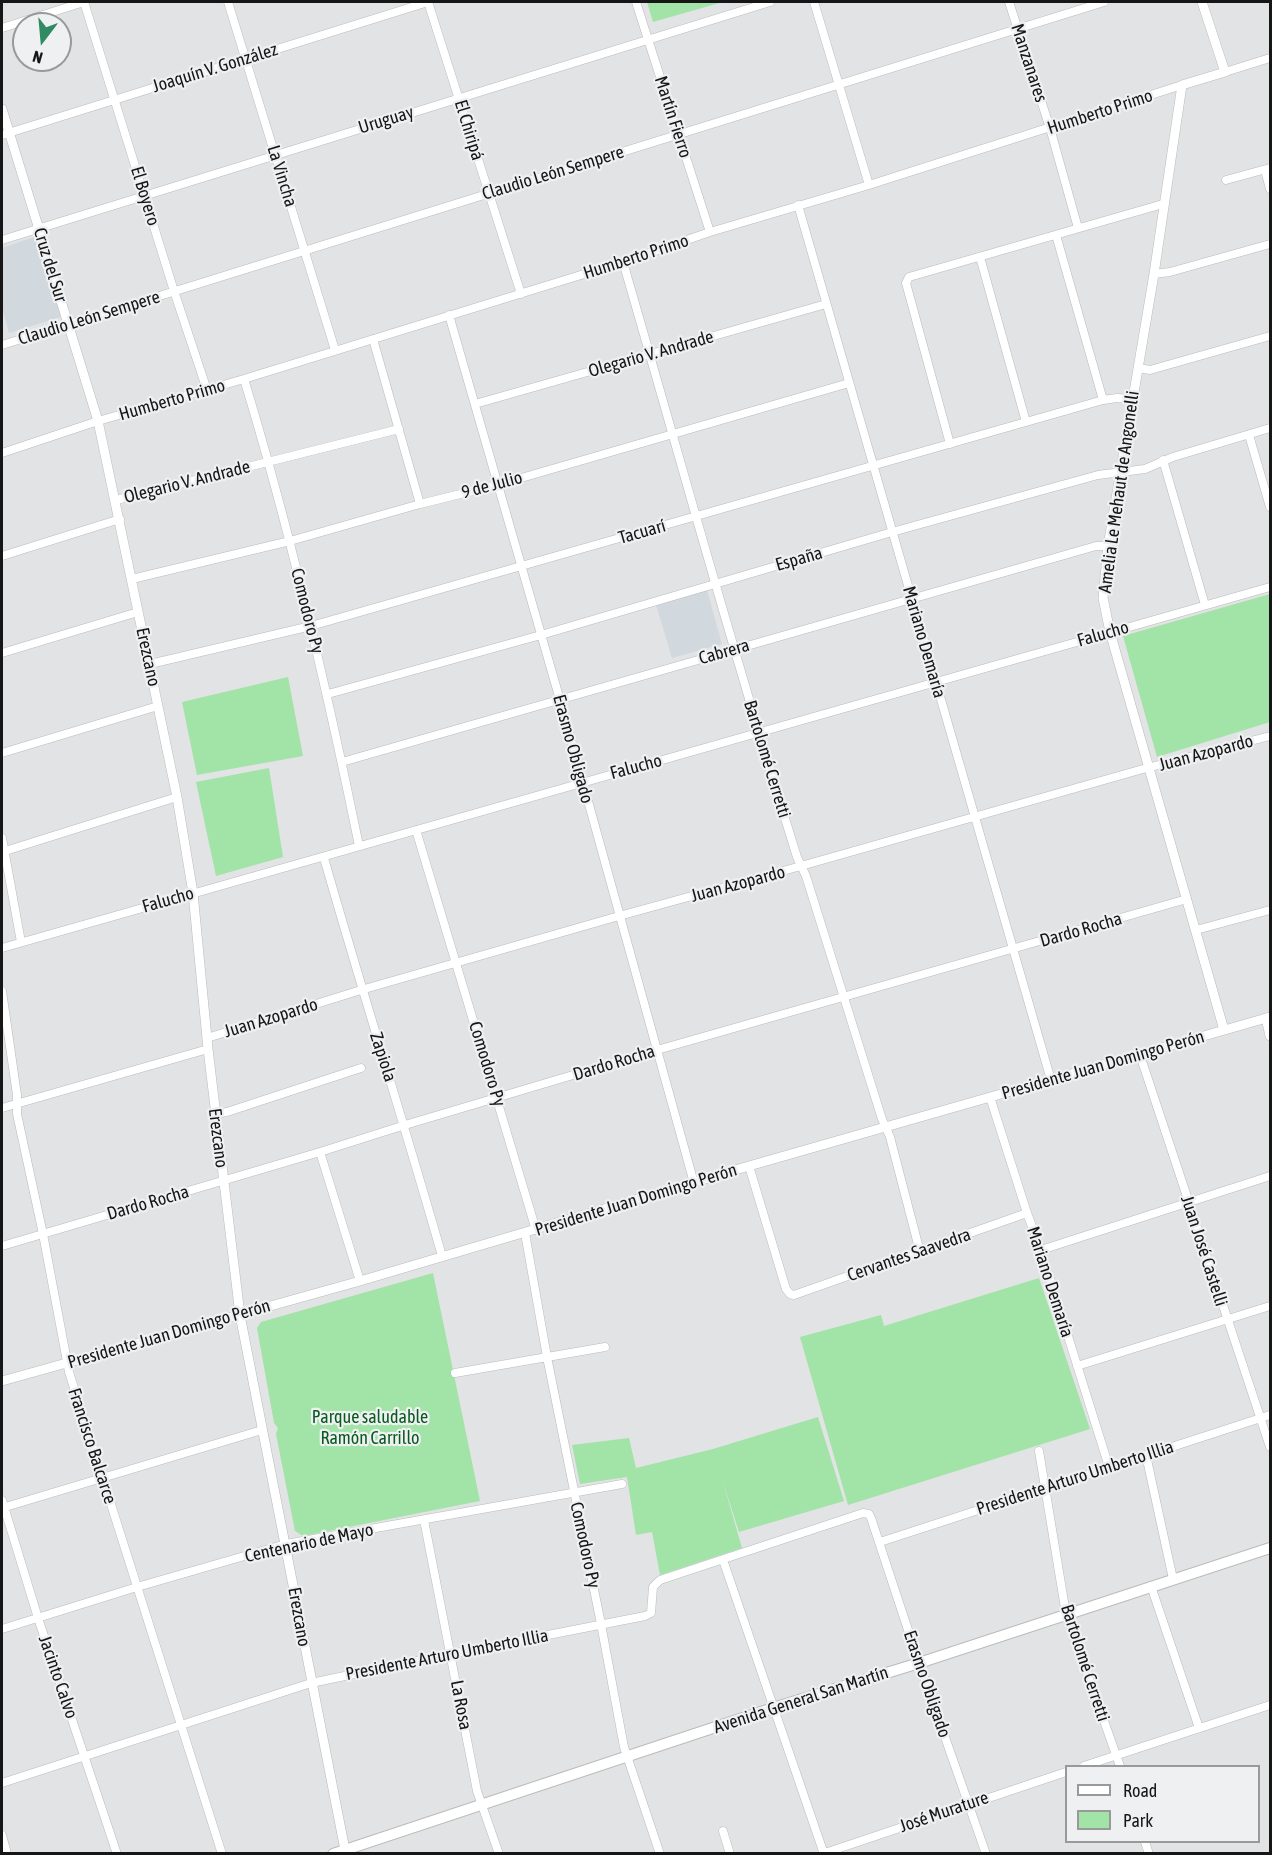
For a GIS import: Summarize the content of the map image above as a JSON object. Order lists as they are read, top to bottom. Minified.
{"streets":{"main road":["Avenida General San Martín"],"street":["Manzanares","Joaquín V. González","Humberto Primo","Martín Fierro","Uruguay","El Chiripá","Claudio León Sempere","La Vincha","El Boyero","Cruz del Sur","Olegario V. Andrade","9 de Julio","Amelia Le Mehaut de Angonelli","Tacuarí","España","Comodoro Py","Falucho","Mariano Demaría","Cabrera","Erezcano","Erasmo Obligado","Juan Azopardo","Bartolomé Cerretti","Dardo Rocha","Zapiola","Presidente Juan Domingo Perón","Juan José Castelli","Cervantes Saavedra","Francisco Balcarce","Presidente Arturo Umberto Illia","Centenario de Mayo","Jacinto Calvo","La Rosa","José Murature"]},"crossings":[["Manzanares","Humberto Primo"],["Manzanares","Claudio León Sempere"],["Joaquín V. González","El Chiripá"],["Joaquín V. González","La Vincha"],["Joaquín V. González","El Boyero"],["Joaquín V. González","Cruz del Sur"],["Humberto Primo","Martín Fierro"],["Humberto Primo","El Chiripá"],["Humberto Primo","La Vincha"],["Humberto Primo","El Boyero"],["Humberto Primo","Cruz del Sur"],["Humberto Primo","Amelia Le Mehaut de Angonelli"],["Humberto Primo","Comodoro Py"],["Humberto Primo","Mariano Demaría"],["Humberto Primo","Erezcano"],["Humberto Primo","Erasmo Obligado"],["Humberto Primo","Bartolomé Cerretti"],["Martín Fierro","Uruguay"],["Martín Fierro","Claudio León Sempere"],["Uruguay","El Chiripá"],["Uruguay","La Vincha"],["Uruguay","El Boyero"],["Uruguay","Cruz del Sur"],["El Chiripá","Claudio León Sempere"],["Claudio León Sempere","La Vincha"],["Claudio León Sempere","El Boyero"],["Claudio León Sempere","Cruz del Sur"],["Cruz del Sur","Erezcano"],["Olegario V. Andrade","Comodoro Py"],["Olegario V. Andrade","Mariano Demaría"],["Olegario V. Andrade","Erezcano"],["Olegario V. Andrade","Erasmo Obligado"],["Olegario V. Andrade","Bartolomé Cerretti"],["9 de Julio","Comodoro Py"],["9 de Julio","Mariano Demaría"],["9 de Julio","Erezcano"],["9 de Julio","Erasmo Obligado"],["9 de Julio","Bartolomé Cerretti"],["Amelia Le Mehaut de Angonelli","Tacuarí"],["Amelia Le Mehaut de Angonelli","España"],["Amelia Le Mehaut de Angonelli","Falucho"],["Amelia Le Mehaut de Angonelli","Cabrera"],["Amelia Le Mehaut de Angonelli","Juan Azopardo"],["Amelia Le Mehaut de Angonelli","Dardo Rocha"],["Amelia Le Mehaut de Angonelli","Presidente Juan Domingo Perón"],["Tacuarí","Comodoro Py"],["Tacuarí","Mariano Demaría"],["Tacuarí","Erezcano"],["Tacuarí","Erasmo Obligado"],["Tacuarí","Bartolomé Cerretti"],["España","Comodoro Py"],["España","Mariano Demaría"],["España","Erasmo Obligado"],["España","Bartolomé Cerretti"],["Comodoro Py","Falucho"],["Comodoro Py","Cabrera"],["Comodoro Py","Juan Azopardo"],["Comodoro Py","Dardo Rocha"],["Comodoro Py","Presidente Juan Domingo Perón"],["Comodoro Py","Presidente Arturo Umberto Illia"],["Comodoro Py","Centenario de Mayo"],["Comodoro Py","Avenida General San Martín"],["Falucho","Mariano Demaría"],["Falucho","Erezcano"],["Falucho","Erasmo Obligado"],["Falucho","Bartolomé Cerretti"],["Falucho","Zapiola"],["Mariano Demaría","Cabrera"],["Mariano Demaría","Juan Azopardo"],["Mariano Demaría","Dardo Rocha"],["Mariano Demaría","Presidente Juan Domingo Perón"],["Mariano Demaría","Cervantes Saavedra"],["Mariano Demaría","Presidente Arturo Umberto Illia"],["Cabrera","Erasmo Obligado"],["Cabrera","Bartolomé Cerretti"],["Erezcano","Juan Azopardo"],["Erezcano","Dardo Rocha"],["Erezcano","Presidente Juan Domingo Perón"],["Erezcano","Presidente Arturo Umberto Illia"],["Erezcano","Centenario de Mayo"],["Erezcano","Avenida General San Martín"],["Erasmo Obligado","Juan Azopardo"],["Erasmo Obligado","Dardo Rocha"],["Erasmo Obligado","Presidente Juan Domingo Perón"],["Erasmo Obligado","Presidente Arturo Umberto Illia"],["Erasmo Obligado","Avenida General San Martín"],["Erasmo Obligado","José Murature"],["Juan Azopardo","Bartolomé Cerretti"],["Juan Azopardo","Zapiola"],["Juan Azopardo","Francisco Balcarce"],["Bartolomé Cerretti","Dardo Rocha"],["Bartolomé Cerretti","Presidente Juan Domingo Perón"],["Bartolomé Cerretti","Cervantes Saavedra"],["Bartolomé Cerretti","Presidente Arturo Umberto Illia"],["Bartolomé Cerretti","Avenida General San Martín"],["Dardo Rocha","Zapiola"],["Dardo Rocha","Francisco Balcarce"],["Zapiola","Presidente Juan Domingo Perón"],["Presidente Juan Domingo Perón","Juan José Castelli"],["Presidente Juan Domingo Perón","Cervantes Saavedra"],["Presidente Juan Domingo Perón","Francisco Balcarce"],["Juan José Castelli","Presidente Arturo Umberto Illia"],["Francisco Balcarce","Presidente Arturo Umberto Illia"],["Francisco Balcarce","Centenario de Mayo"],["Presidente Arturo Umberto Illia","Jacinto Calvo"],["Presidente Arturo Umberto Illia","La Rosa"],["Centenario de Mayo","Jacinto Calvo"],["Centenario de Mayo","La Rosa"],["Avenida General San Martín","La Rosa"]],"parks":["Parque saludable Ramón Carrillo"],"legend":["Road","Park"],"north":"bottom"}
